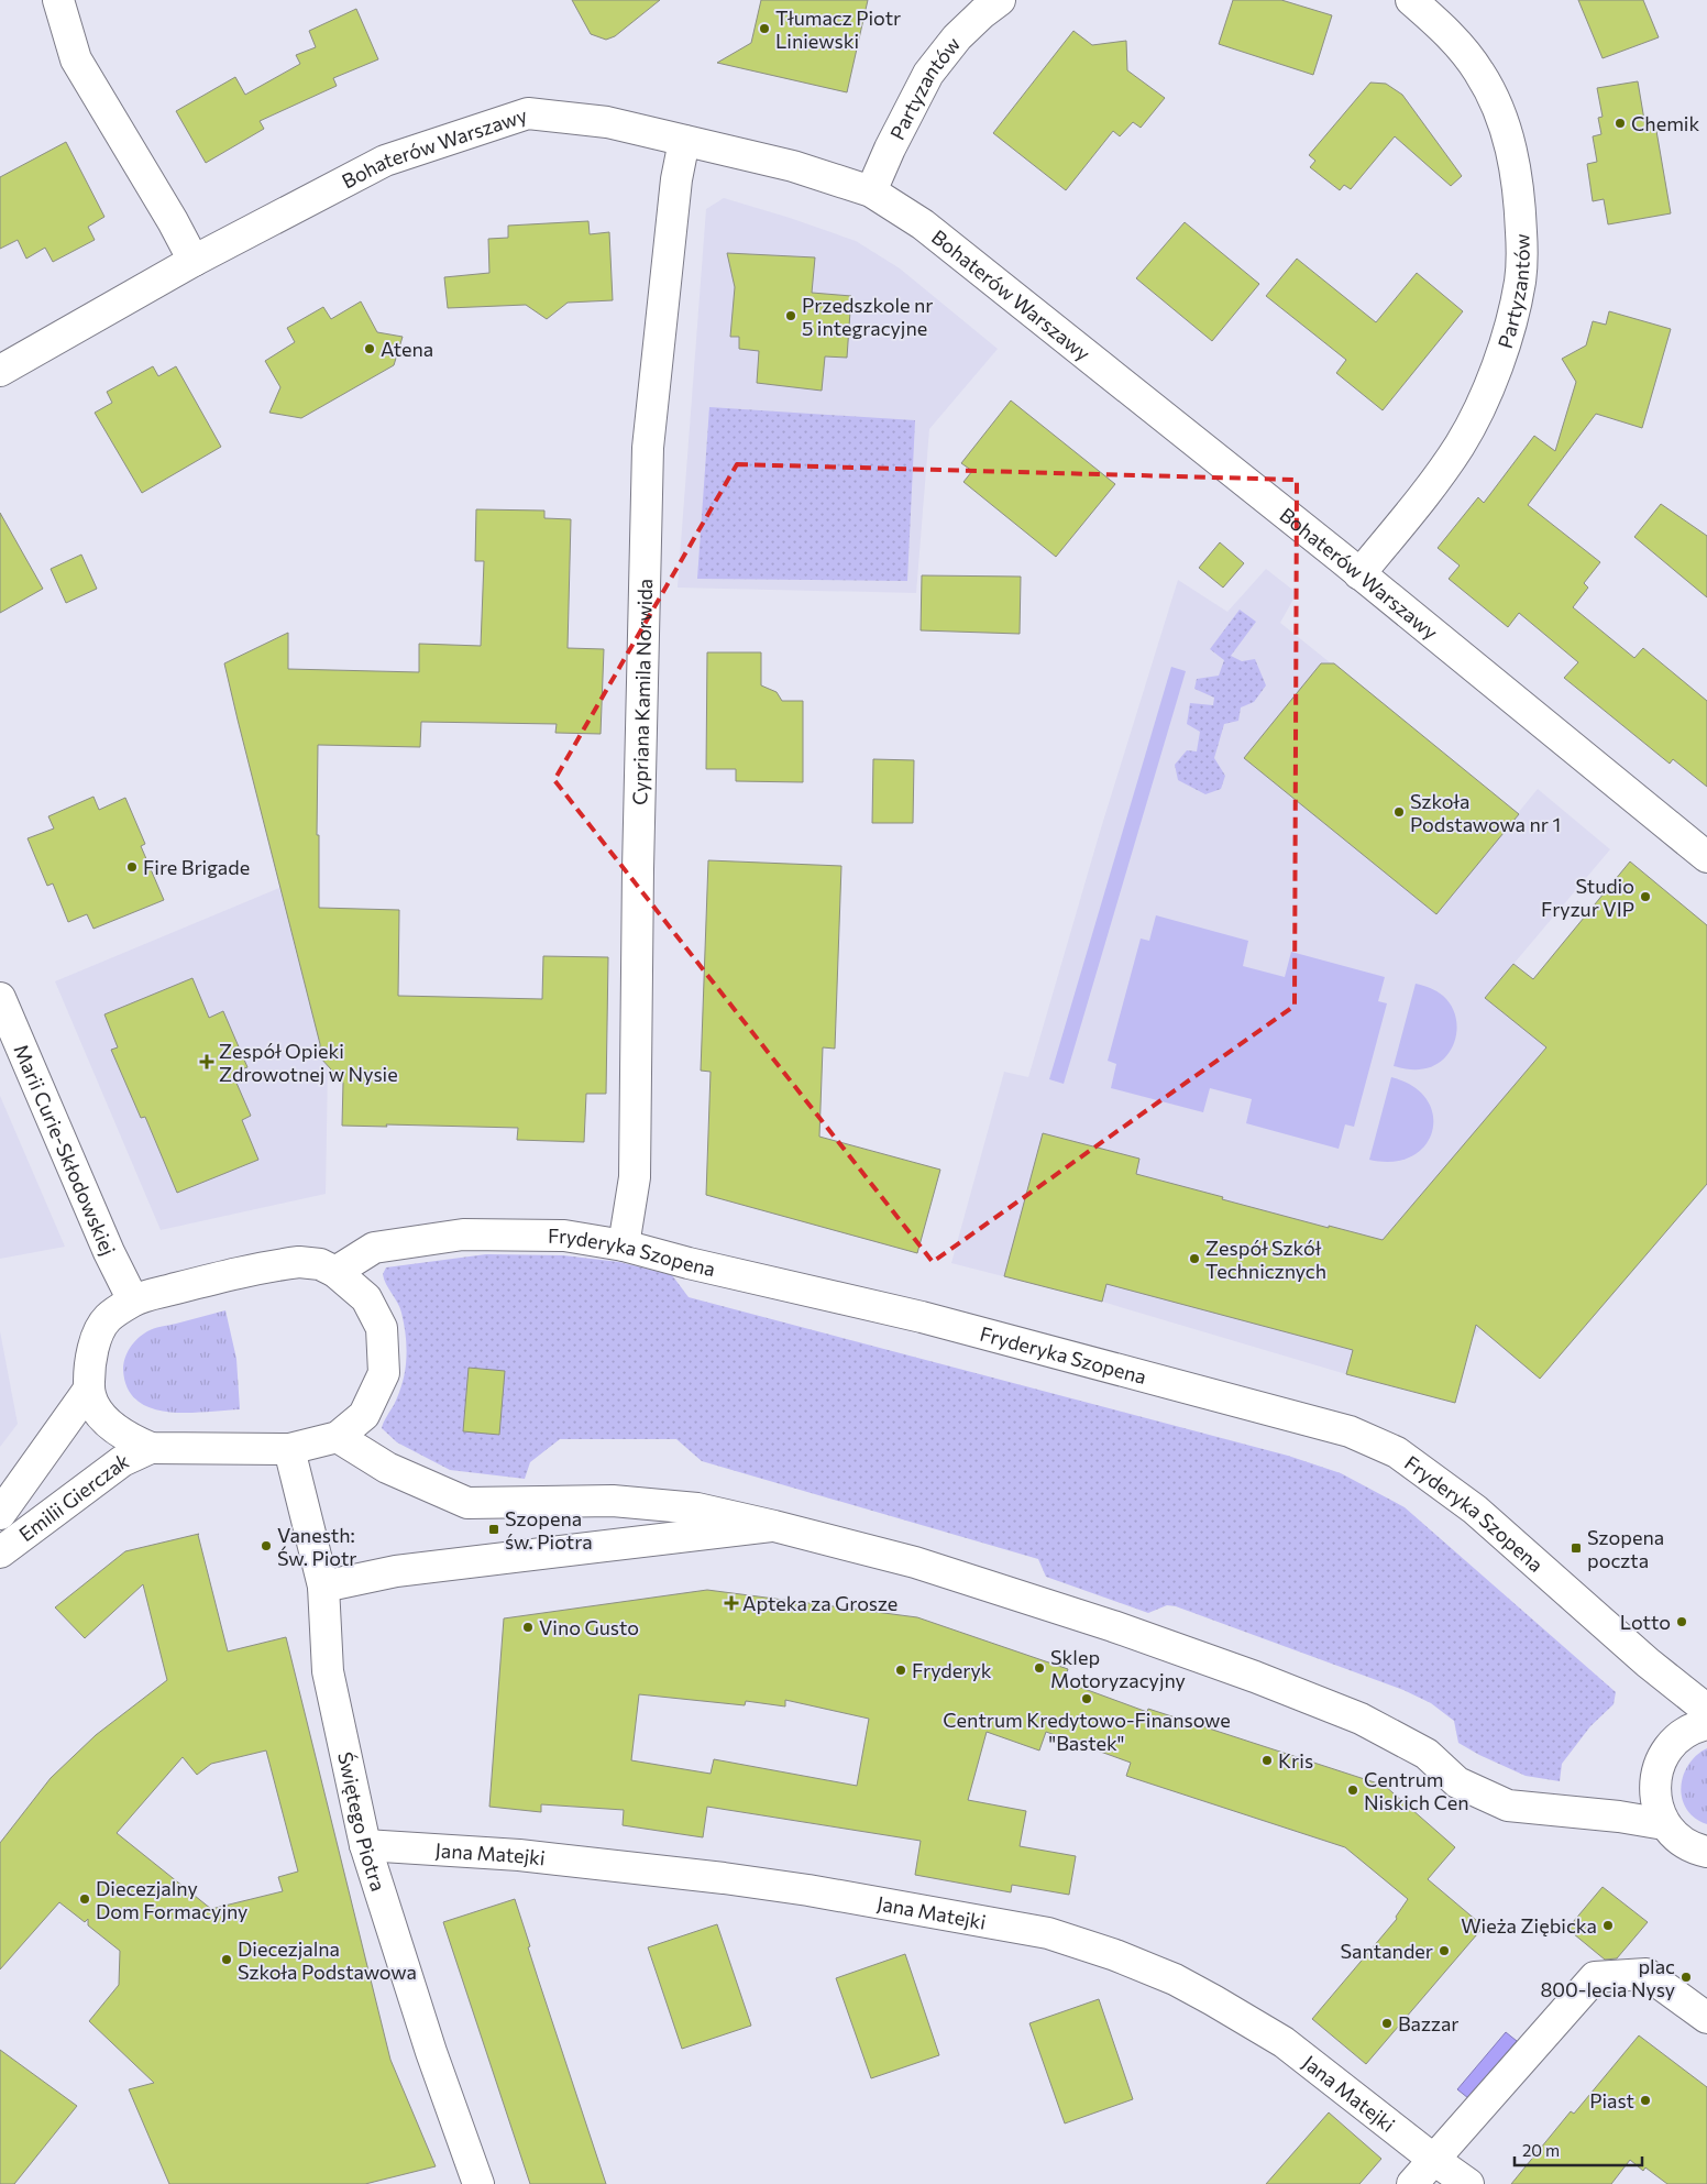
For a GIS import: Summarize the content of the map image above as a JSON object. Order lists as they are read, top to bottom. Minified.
{"streets":{"street":["Partyzantów","Bohaterów Warszawy","Cypriana Kamila Norwida","Marii Curie-Skłodowskiej","Fryderyka Szopena","Emilii Gierczak","Świętego Piotra","Jana Matejki"]},"crossings":[["Partyzantów","Bohaterów Warszawy"],["Bohaterów Warszawy","Cypriana Kamila Norwida"],["Cypriana Kamila Norwida","Fryderyka Szopena"],["Świętego Piotra","Jana Matejki"]],"places":{"other":["Tłumacz Piotr Liniewski","Chemik","Przedszkole nr 5 integracyjne","Atena","Szkoła Podstawowa nr 1","Fire Brigade","Studio Fryzur VIP","Zespół Szkół Technicznych","Vanesth: Św. Piotr","Lotto","Vino Gusto","Sklep Motoryzacyjny","Fryderyk","Centrum Kredytowo-Finansowe \"Bastek\"","Kris","Centrum Niskich Cen","Diecezjalny Dom Formacyjny","Wieża Ziębicka","Santander","Diecezjalna Szkoła Podstawowa","plac 800-lecia Nysy","Bazzar","Piast"],"health":["Zespół Opieki Zdrowotnej w Nysie","Apteka za Grosze"],"transit":["Szopena św. Piotra","Szopena poczta"]},"scale_bar":"20 m"}
